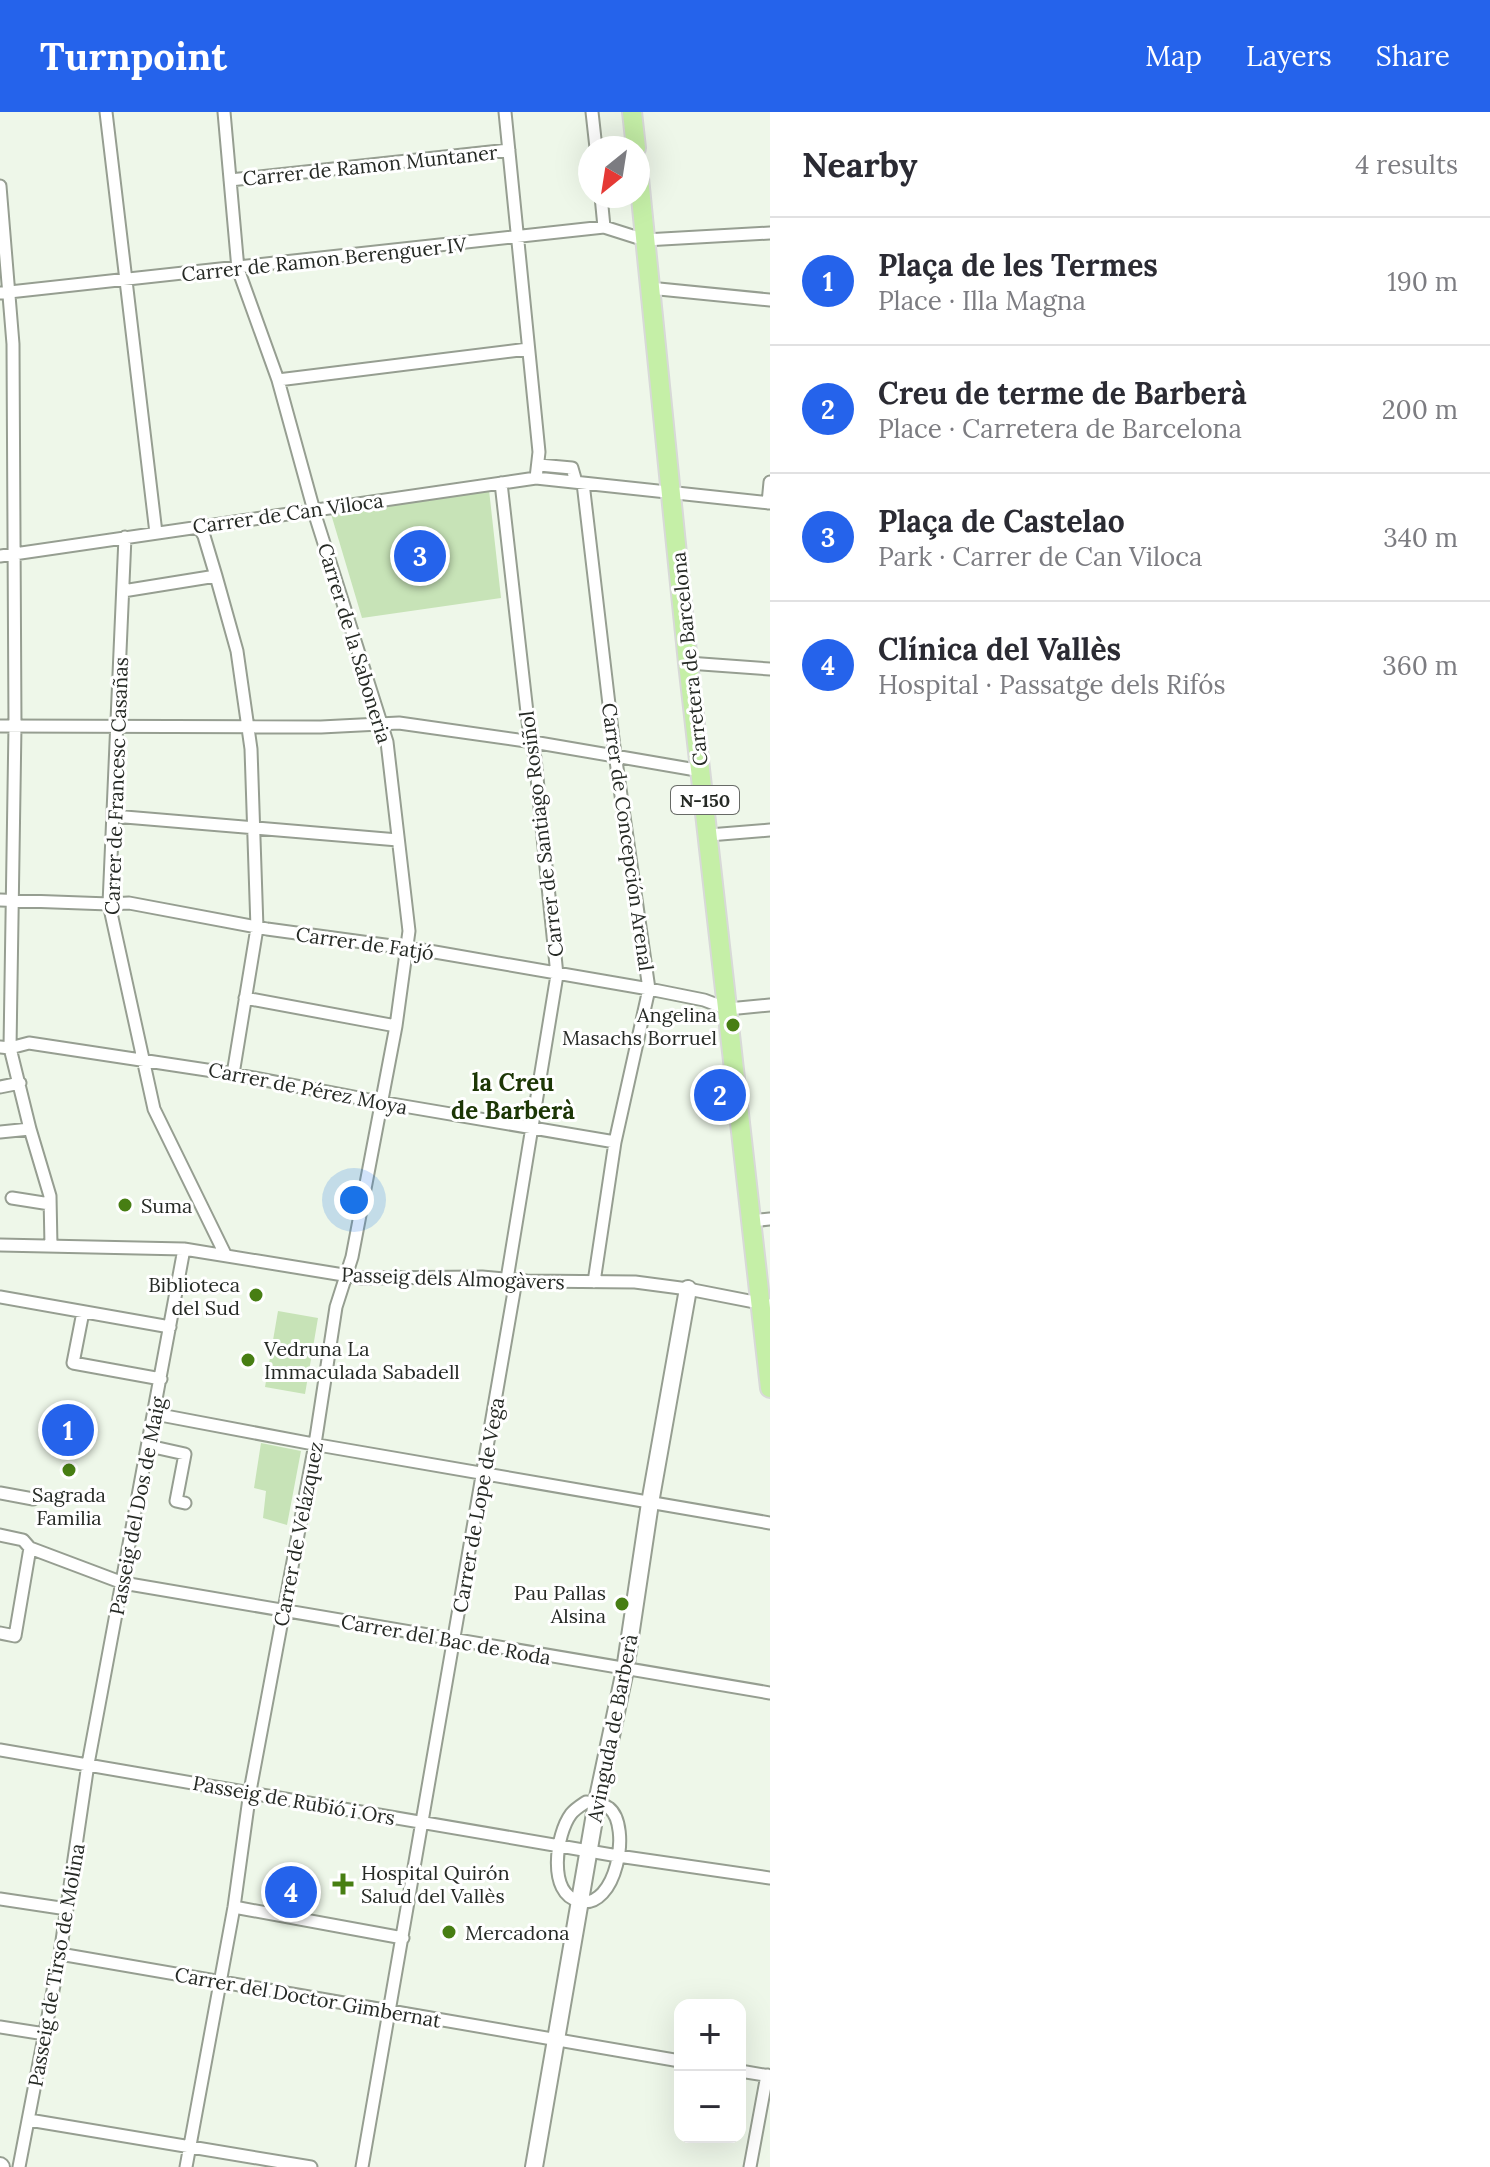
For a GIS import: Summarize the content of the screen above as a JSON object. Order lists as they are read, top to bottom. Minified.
{"streets":{"main road":["Carretera de Barcelona","N-150"],"street":["Carrer de Ramon Muntaner","Carrer de Ramon Berenguer IV","Carrer de Can Viloca","Carrer de la Saboneria","Carrer de Francesc Casañas","Carrer de Santiago Rosiñol","Carrer de Concepción Arenal","Carrer de Fatjó","Carrer de Pérez Moya","Passeig dels Almogàvers","Carrer de Lope de Vega","Passeig del Dos de Maig","Carrer de Velázquez","Carrer del Bac de Roda","Avinguda de Barberà","Passeig de Rubió i Ors","Passeig de Tirso de Molina","Carrer del Doctor Gimbernat"]},"crossings":[["Carrer de Ramon Muntaner","Carrer de la Saboneria"],["Carrer de Ramon Berenguer IV","Carrer de la Saboneria"],["Carrer de Ramon Berenguer IV","Carretera de Barcelona"],["Carrer de Can Viloca","Carrer de la Saboneria"],["Carrer de Can Viloca","Carretera de Barcelona"],["Carrer de Can Viloca","Carrer de Francesc Casañas"],["Carrer de Can Viloca","Carrer de Santiago Rosiñol"],["Carrer de Can Viloca","Carrer de Concepción Arenal"],["Carrer de la Saboneria","Carrer de Fatjó"],["Carrer de la Saboneria","Carrer de Pérez Moya"],["Carrer de la Saboneria","Passeig dels Almogàvers"],["Carrer de la Saboneria","Carrer de Velázquez"],["Carretera de Barcelona","Carrer de Fatjó"],["Carretera de Barcelona","Passeig dels Almogàvers"],["Carrer de Francesc Casañas","Carrer de Fatjó"],["Carrer de Francesc Casañas","Carrer de Pérez Moya"],["Carrer de Francesc Casañas","Passeig dels Almogàvers"],["Carrer de Santiago Rosiñol","Carrer de Fatjó"],["Carrer de Santiago Rosiñol","Carrer de Pérez Moya"],["Carrer de Santiago Rosiñol","Passeig dels Almogàvers"],["Carrer de Santiago Rosiñol","Carrer de Lope de Vega"],["Carrer de Concepción Arenal","Carrer de Fatjó"],["Carrer de Concepción Arenal","Carrer de Pérez Moya"],["Carrer de Concepción Arenal","Passeig dels Almogàvers"],["Passeig dels Almogàvers","Carrer de Lope de Vega"],["Passeig dels Almogàvers","Passeig del Dos de Maig"],["Passeig dels Almogàvers","Carrer de Velázquez"],["Passeig dels Almogàvers","Avinguda de Barberà"],["Carrer de Lope de Vega","Carrer del Bac de Roda"],["Carrer de Lope de Vega","Passeig de Rubió i Ors"],["Carrer de Lope de Vega","Carrer del Doctor Gimbernat"],["Passeig del Dos de Maig","Carrer del Bac de Roda"],["Passeig del Dos de Maig","Passeig de Rubió i Ors"],["Passeig del Dos de Maig","Passeig de Tirso de Molina"],["Carrer de Velázquez","Carrer del Bac de Roda"],["Carrer de Velázquez","Passeig de Rubió i Ors"],["Carrer de Velázquez","Carrer del Doctor Gimbernat"],["Carrer del Bac de Roda","Avinguda de Barberà"],["Avinguda de Barberà","Passeig de Rubió i Ors"],["Avinguda de Barberà","Carrer del Doctor Gimbernat"],["Passeig de Rubió i Ors","Passeig de Tirso de Molina"],["Passeig de Tirso de Molina","Carrer del Doctor Gimbernat"]],"districts":["la Creu de Barberà"],"places":{"other":["Angelina Masachs Borruel","Suma","Biblioteca del Sud","Vedruna La Immaculada Sabadell","Sagrada Familia","Pau Pallas Alsina","Mercadona"],"health":["Hospital Quirón Salud del Vallès"]},"north":"bottom left","page":{"header":"Turnpoint","nav":["Map","Layers","Share"],"heading":["Nearby","4 results"],"list":[{"mark":"1","name":"Plaça de les Termes","note":"Place · Illa Magna","value":"190 m"},{"mark":"2","name":"Creu de terme de Barberà","note":"Place · Carretera de Barcelona","value":"200 m"},{"mark":"3","name":"Plaça de Castelao","note":"Park · Carrer de Can Viloca","value":"340 m"},{"mark":"4","name":"Clínica del Vallès","note":"Hospital · Passatge dels Rifós","value":"360 m"}],"pins":["3","2","1","4"],"map_buttons":["+","−"]}}
